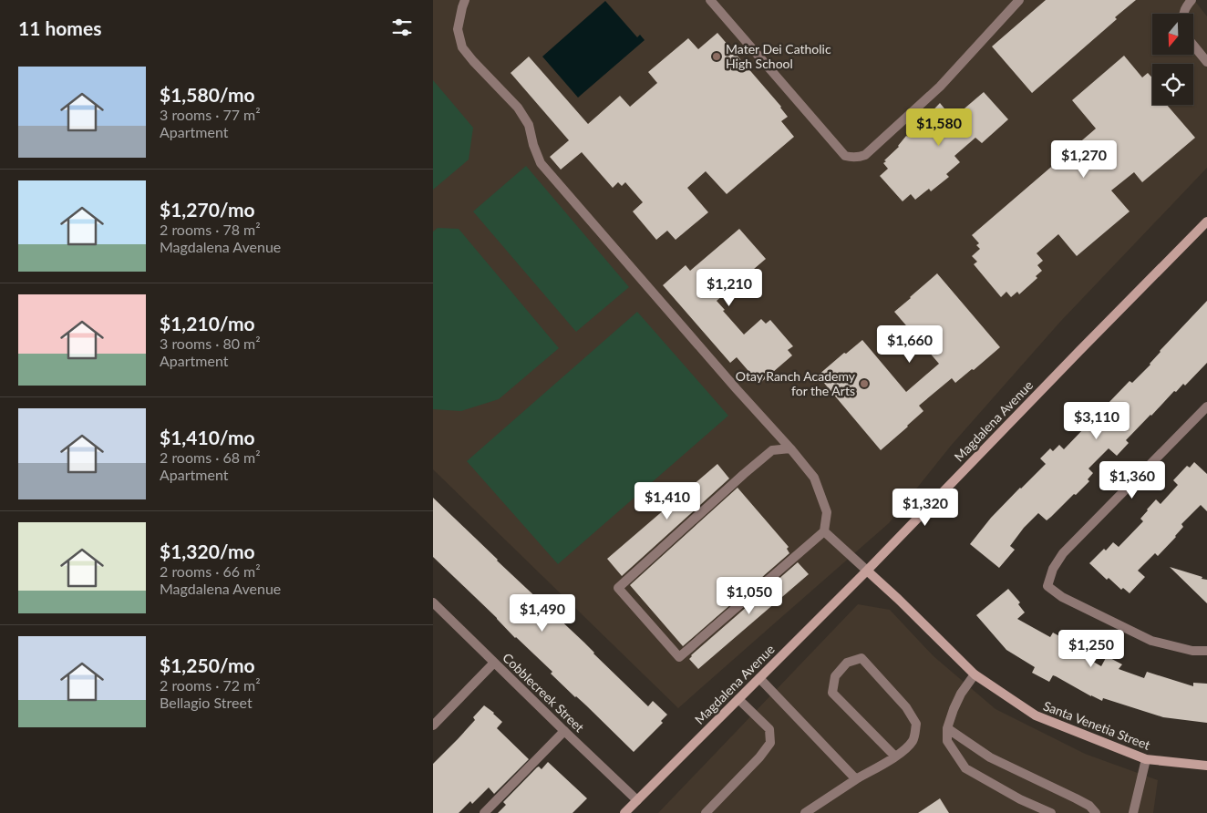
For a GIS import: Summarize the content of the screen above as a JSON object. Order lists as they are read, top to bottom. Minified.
{"streets":{"street":["Magdalena Avenue","Cobblecreek Street","Santa Venetia Street"]},"crossings":[["Magdalena Avenue","Cobblecreek Street"],["Magdalena Avenue","Santa Venetia Street"]],"places":["Mater Dei Catholic High School","Otay Ranch Academy for the Arts"],"north":"bottom","page":{"heading":"11 homes","list":[{"name":"$1,580/mo","note":"3 rooms · 77 m² · Apartment"},{"name":"$1,270/mo","note":"2 rooms · 78 m² · Magdalena Avenue"},{"name":"$1,210/mo","note":"3 rooms · 80 m² · Apartment"},{"name":"$1,410/mo","note":"2 rooms · 68 m² · Apartment"},{"name":"$1,320/mo","note":"2 rooms · 66 m² · Magdalena Avenue"},{"name":"$1,250/mo","note":"2 rooms · 72 m² · Bellagio Street"}],"price":["$1,580","$1,270","$1,210","$1,660","$3,110","$1,360","$1,410","$1,320","$1,050","$1,490","$1,250"]}}
